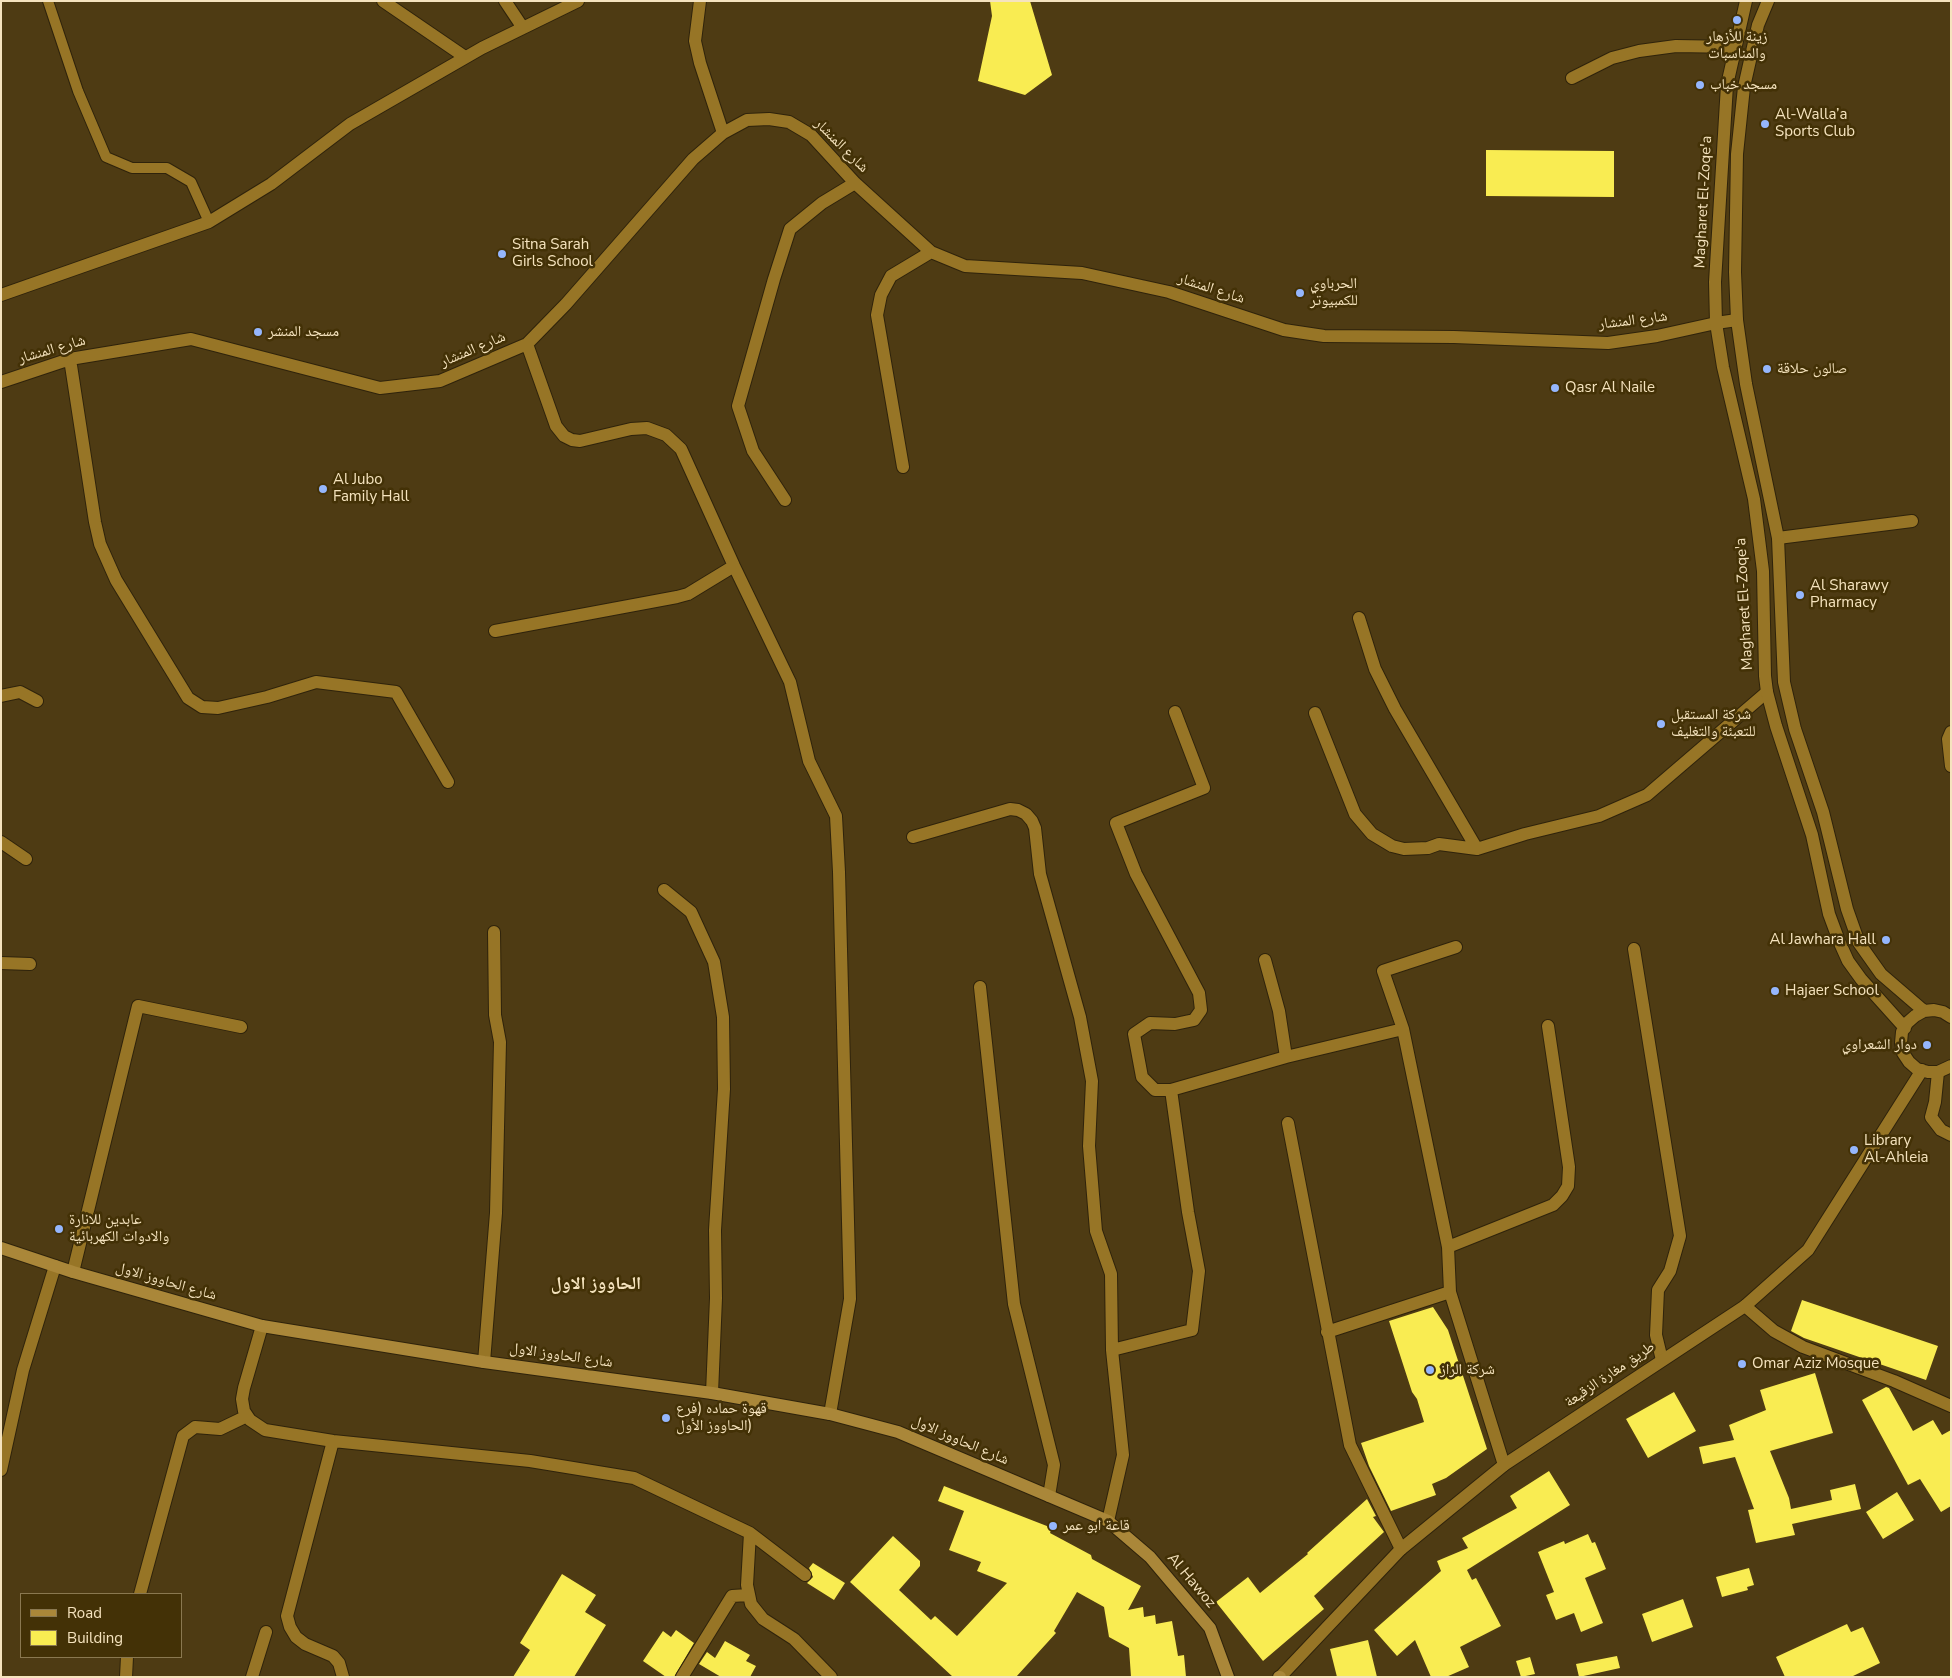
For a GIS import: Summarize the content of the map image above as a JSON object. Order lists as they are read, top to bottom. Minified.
{"streets":{"main road":["شارع الحاووز الاول","Al Hawoz"],"street":["شارع المنشار","Magharet El-Zoqe'a","طريق مغارة الزقيعة"]},"crossings":[["شارع المنشار","Magharet El-Zoqe'a"],["شارع الحاووز الاول","Al Hawoz"]],"districts":["الحاووز الاول"],"places":["زينة للأزهار والمناسبات","مسجد خباب","Al-Walla’a Sports Club","Sitna Sarah Girls School","الحرباوي للكمبيوتر","مسجد المنشر","صالون حلاقة","Qasr Al Naile","Al Jubo Family Hall","Al Sharawy Pharmacy","شركة المستقبل للتعبئة والتغليف","Al Jawhara Hall","Hajaer School","دوار الشعراوي","Library Al-Ahleia","عابدين للانارة والادوات الكهربائية","Omar Aziz Mosque","شركة الراز","قهوة حماده (فرع الحاووز الأول)","قاعة ابو عمر"],"legend":["Road","Building"]}
